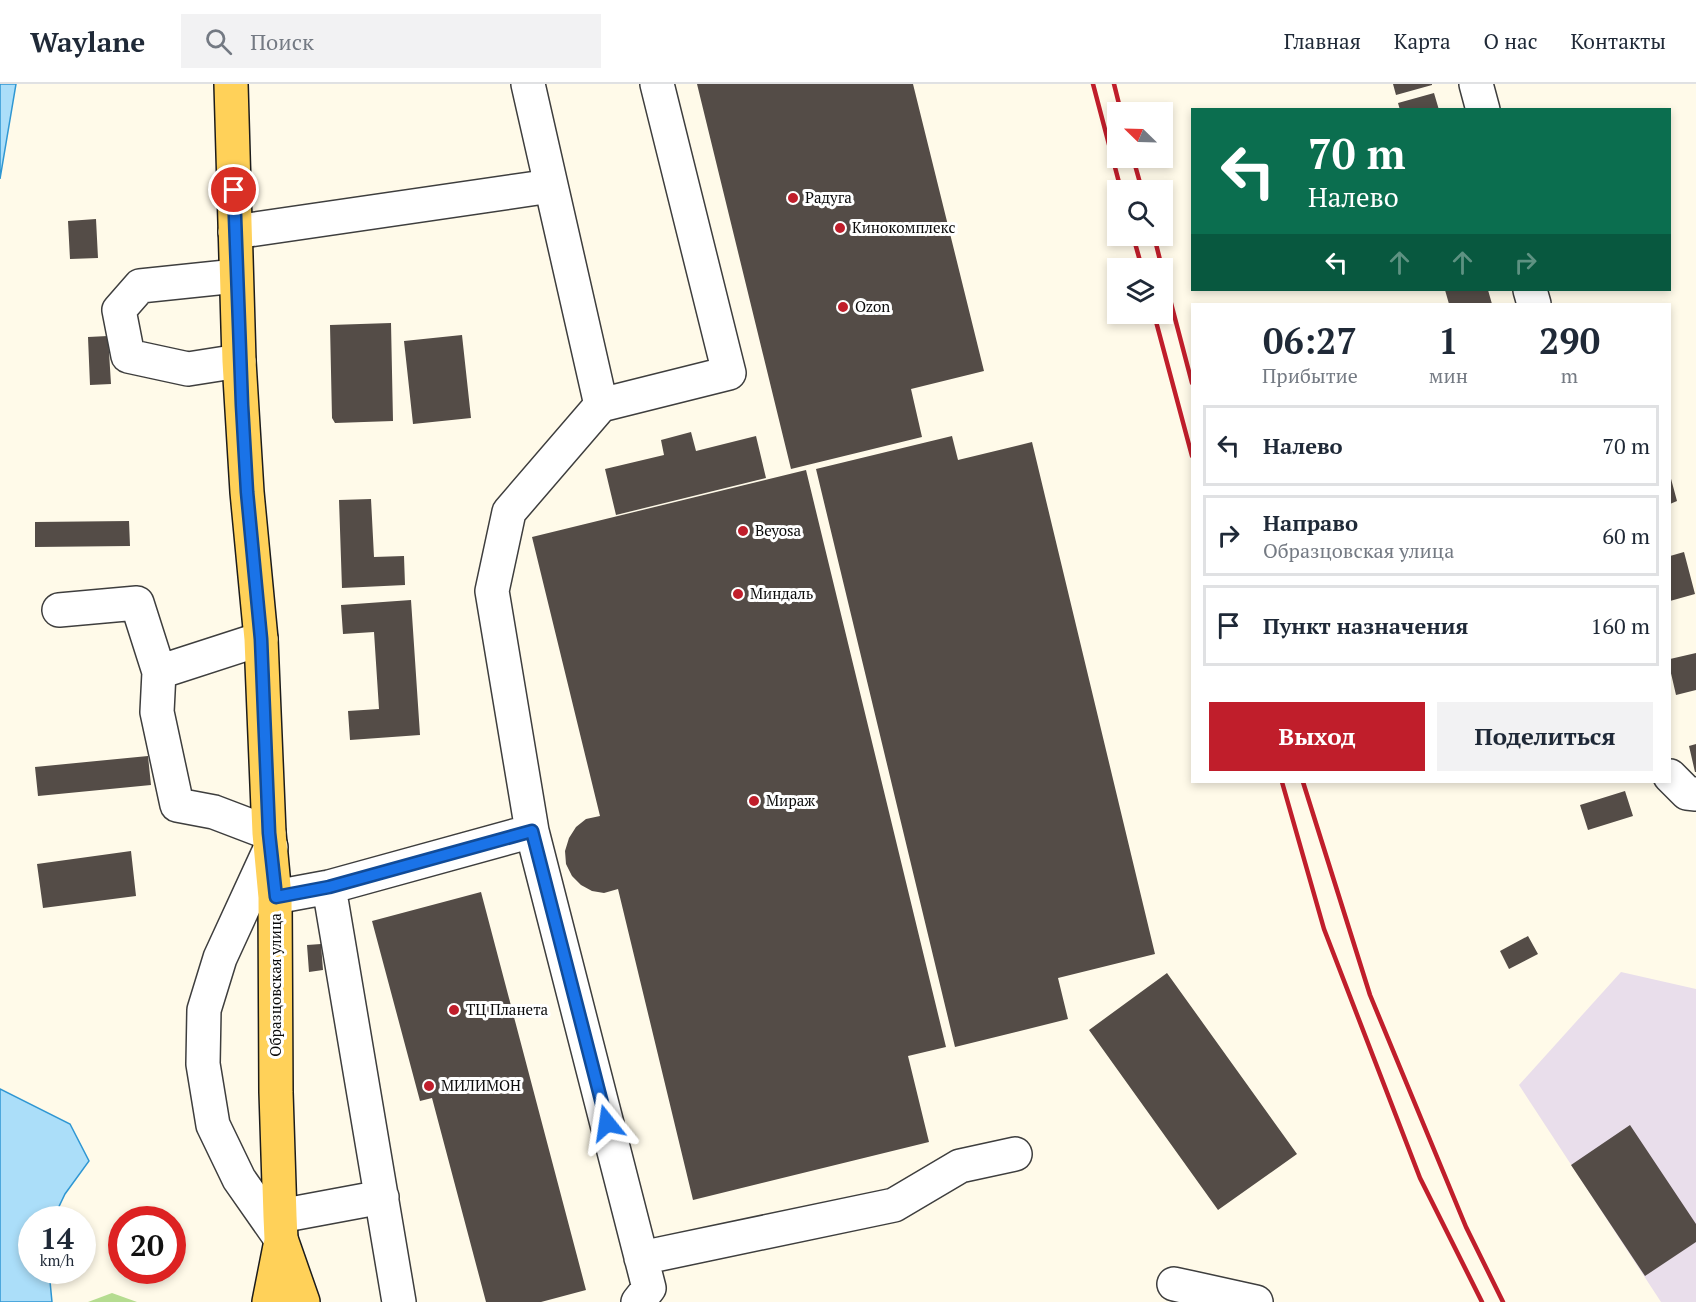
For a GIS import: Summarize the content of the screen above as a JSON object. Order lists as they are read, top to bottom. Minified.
{"streets":{"main road":["Образцовская улица"]},"places":["Радуга","Кинокомплекс","Ozon","Beyosa","Миндаль","Мираж","ТЦ Планета","МИЛИМОН"],"north":"top left","page":{"header":"Waylane","search":"Поиск","nav":["Главная","Карта","О нас","Контакты"],"turn":["70 m","Налево"],"eta":["06:27","Прибытие","1","мин","290","m"],"list":[{"name":"Налево","value":"70 m"},{"name":"Направо","note":"Образцовская улица","value":"60 m"},{"name":"Пункт назначения","value":"160 m"}],"buttons":["Выход","Поделиться"],"speed":"14 km/h","limit":"20"}}
